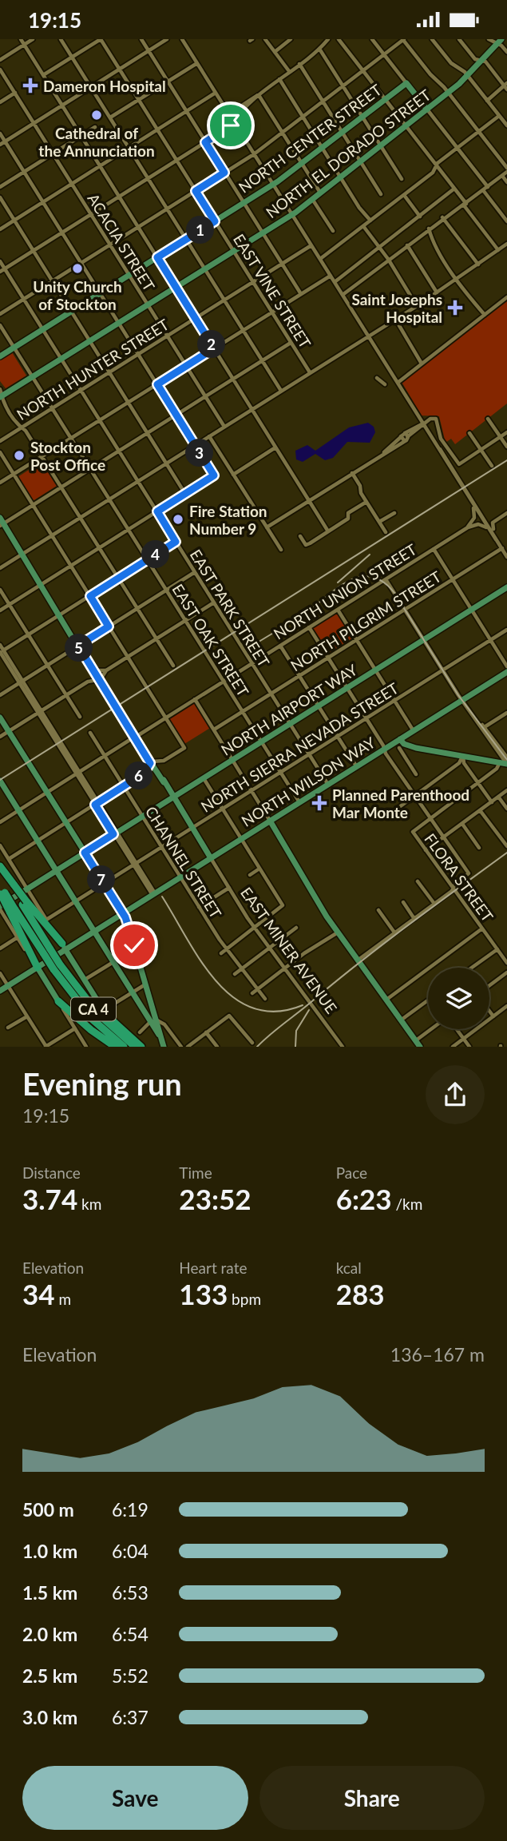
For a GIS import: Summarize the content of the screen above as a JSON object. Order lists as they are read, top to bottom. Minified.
{"streets":{"highway":["CA 4"],"main road":["NORTH CENTER STREET","NORTH EL DORADO STREET","NORTH AIRPORT WAY","NORTH WILSON WAY","EAST MINER AVENUE"],"street":["ACACIA STREET","EAST VINE STREET","NORTH HUNTER STREET","NORTH UNION STREET","EAST PARK STREET","NORTH PILGRIM STREET","EAST OAK STREET","NORTH SIERRA NEVADA STREET","CHANNEL STREET","FLORA STREET"]},"crossings":[["NORTH CENTER STREET","ACACIA STREET"],["NORTH CENTER STREET","EAST VINE STREET"],["NORTH CENTER STREET","EAST PARK STREET"],["NORTH CENTER STREET","EAST OAK STREET"],["NORTH EL DORADO STREET","ACACIA STREET"],["NORTH EL DORADO STREET","EAST VINE STREET"],["NORTH EL DORADO STREET","EAST PARK STREET"],["NORTH EL DORADO STREET","EAST OAK STREET"],["ACACIA STREET","NORTH HUNTER STREET"],["EAST VINE STREET","NORTH HUNTER STREET"],["NORTH HUNTER STREET","EAST PARK STREET"],["NORTH HUNTER STREET","EAST OAK STREET"],["NORTH UNION STREET","EAST PARK STREET"],["NORTH UNION STREET","EAST OAK STREET"],["NORTH UNION STREET","CHANNEL STREET"],["EAST PARK STREET","NORTH PILGRIM STREET"],["EAST PARK STREET","NORTH AIRPORT WAY"],["EAST PARK STREET","NORTH SIERRA NEVADA STREET"],["EAST PARK STREET","NORTH WILSON WAY"],["NORTH PILGRIM STREET","EAST OAK STREET"],["EAST OAK STREET","NORTH AIRPORT WAY"],["EAST OAK STREET","NORTH SIERRA NEVADA STREET"],["EAST OAK STREET","NORTH WILSON WAY"],["NORTH AIRPORT WAY","CHANNEL STREET"],["NORTH AIRPORT WAY","EAST MINER AVENUE"],["NORTH SIERRA NEVADA STREET","CHANNEL STREET"],["NORTH SIERRA NEVADA STREET","EAST MINER AVENUE"],["NORTH WILSON WAY","CHANNEL STREET"],["NORTH WILSON WAY","EAST MINER AVENUE"]],"places":{"health":["Dameron Hospital","Saint Josephs Hospital","Planned Parenthood Mar Monte"],"other":["Cathedral of the Annunciation","Unity Church of Stockton","Stockton Post Office","Fire Station Number 9"]},"page":{"status":"19:15","pins":["1","2","3","4","5","6","7"],"heading":["Evening run","19:15"],"stats":[["Distance","3.74 km"],["Time","23:52"],["Pace","6:23 /km"],["Elevation","34 m"],["Heart rate","133 bpm"],["kcal","283"]],"chart":["Elevation","136–167 m"],"list":[{"name":"500 m","note":"6:19"},{"name":"1.0 km","note":"6:04"},{"name":"1.5 km","note":"6:53"},{"name":"2.0 km","note":"6:54"},{"name":"2.5 km","note":"5:52"},{"name":"3.0 km","note":"6:37"}],"buttons":["Save","Share"]}}
